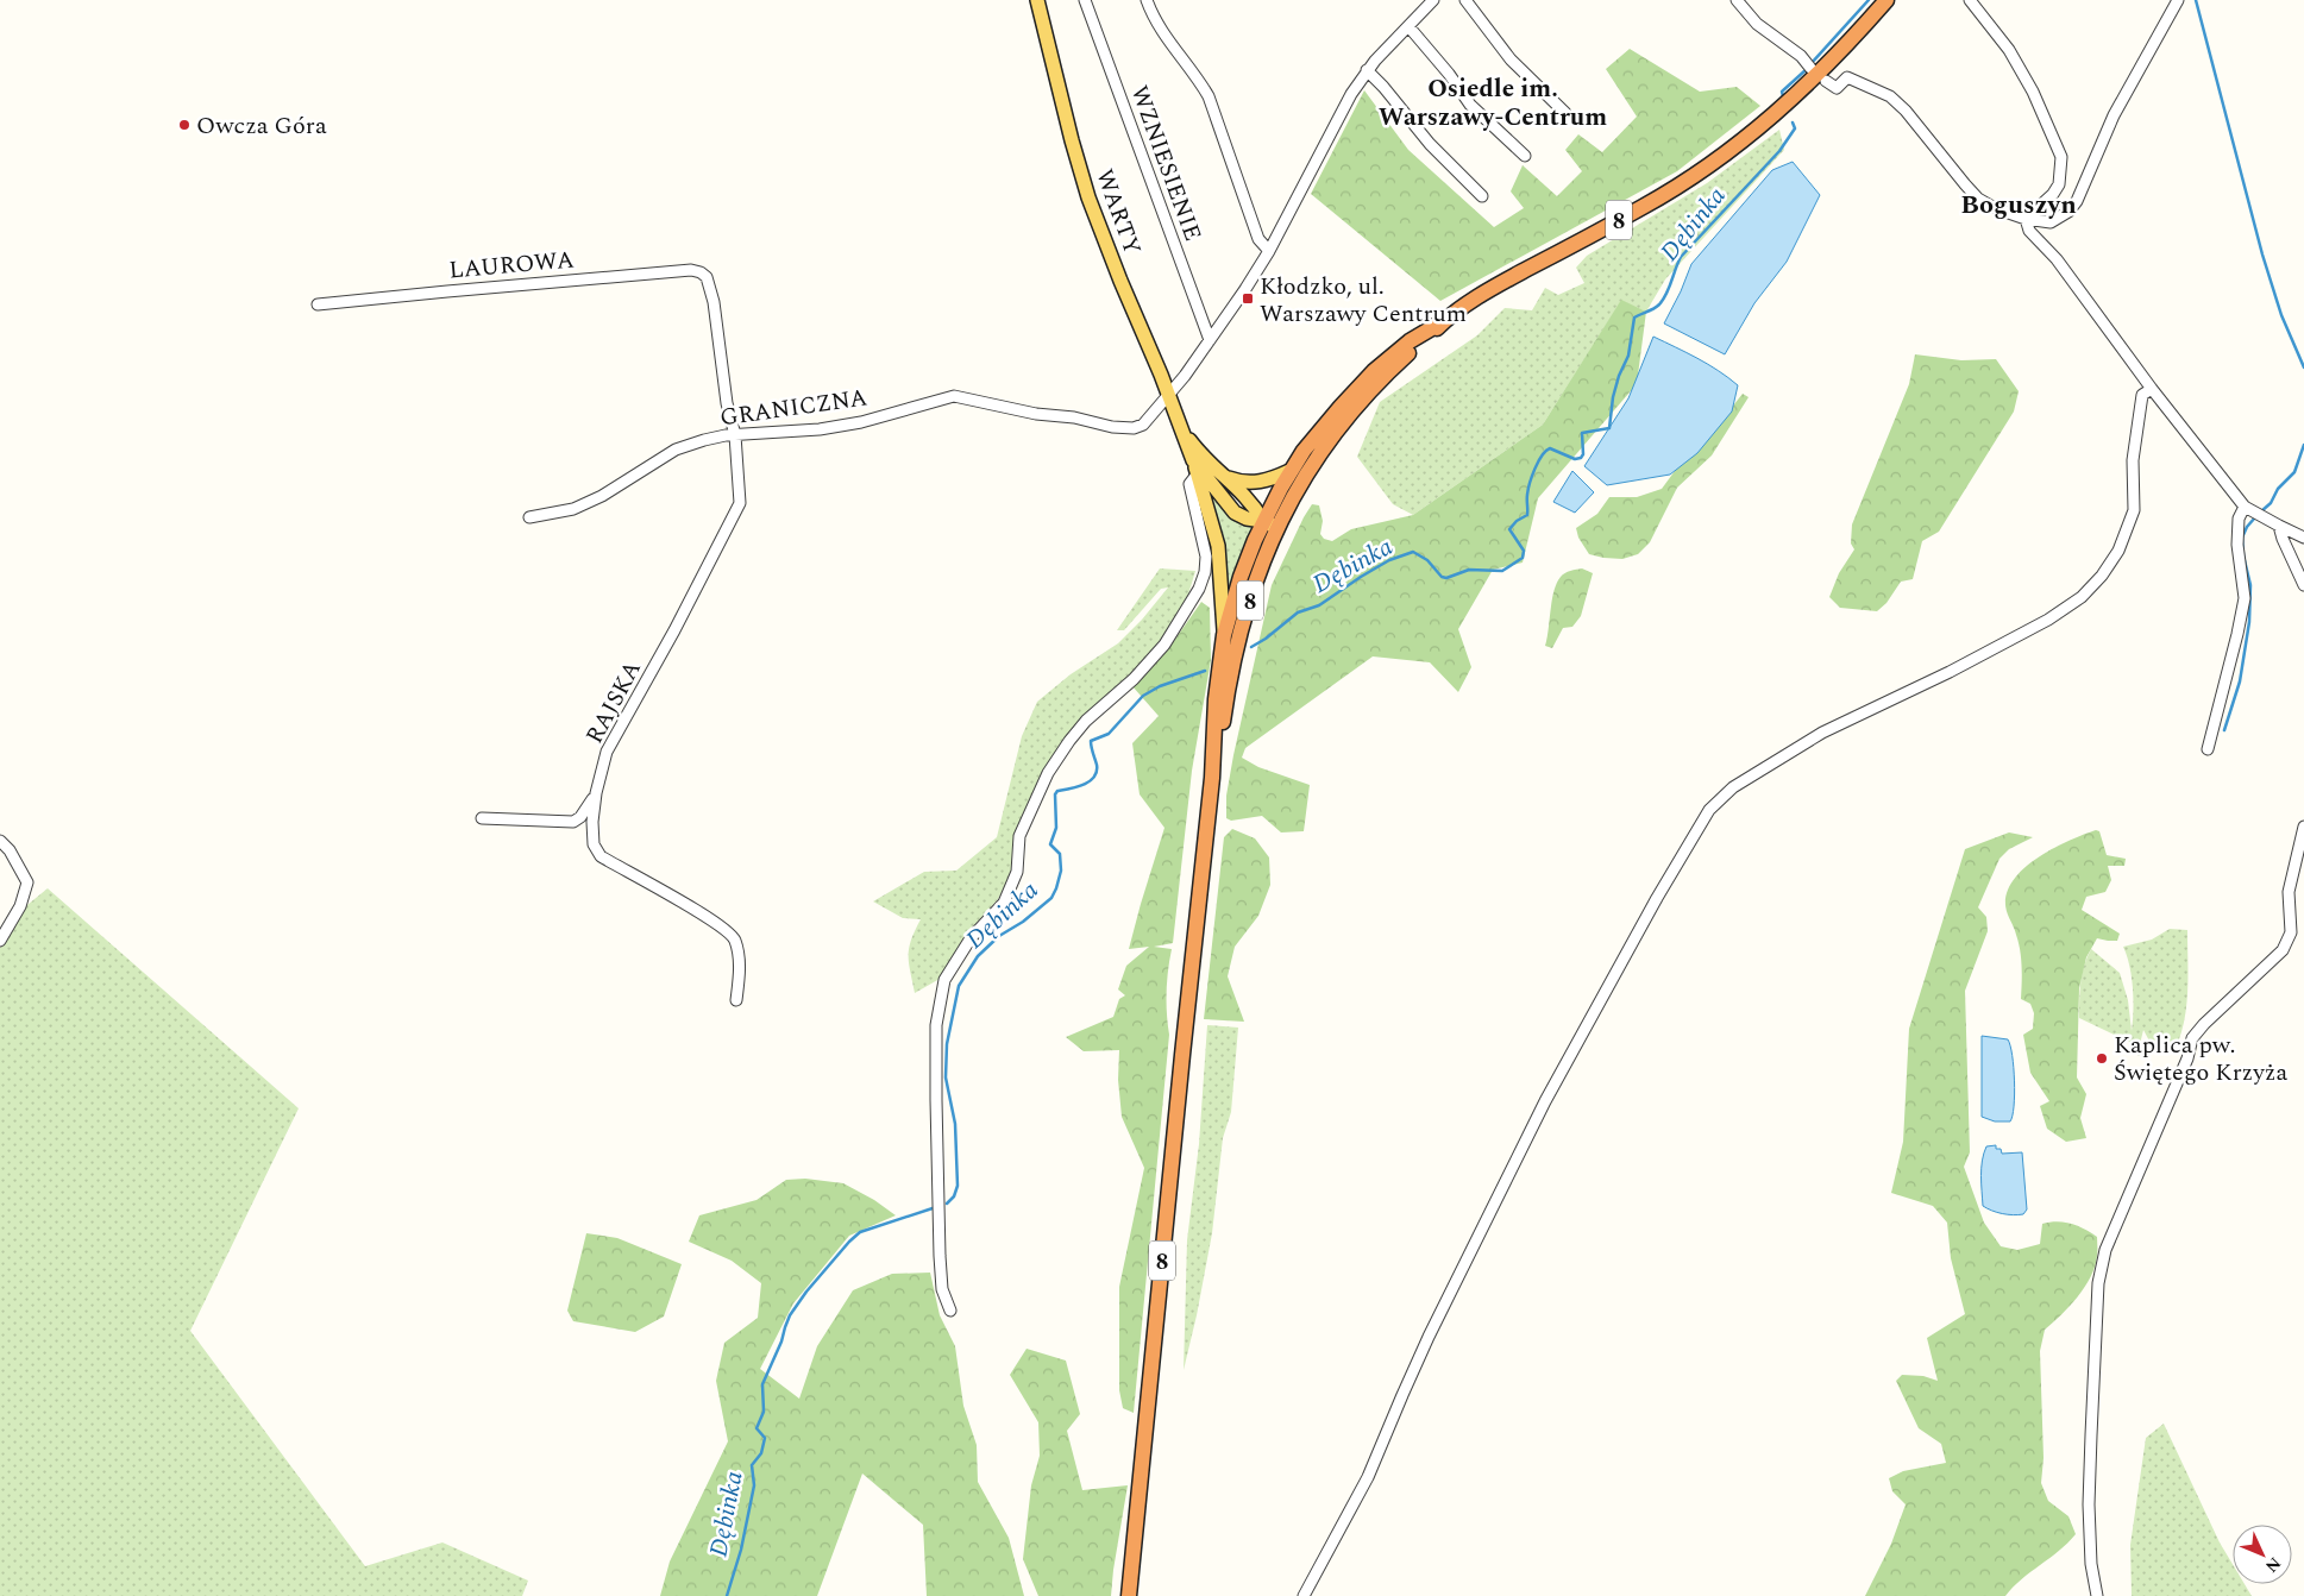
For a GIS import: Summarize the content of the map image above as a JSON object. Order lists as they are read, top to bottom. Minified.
{"streets":{"highway":["8"],"main road":["WARTY"],"street":["WZNIESIENIE","LAUROWA","GRANICZNA","RAJSKA"]},"crossings":[["WARTY","8"],["WARTY","GRANICZNA"],["LAUROWA","RAJSKA"],["GRANICZNA","RAJSKA"]],"districts":["Osiedle im. Warszawy-Centrum","Boguszyn"],"water":["Dębinka"],"places":{"other":["Owcza Góra","Kaplica pw. Świętego Krzyża"],"transit":["Kłodzko, ul. Warszawy Centrum"]},"north":"bottom right"}
